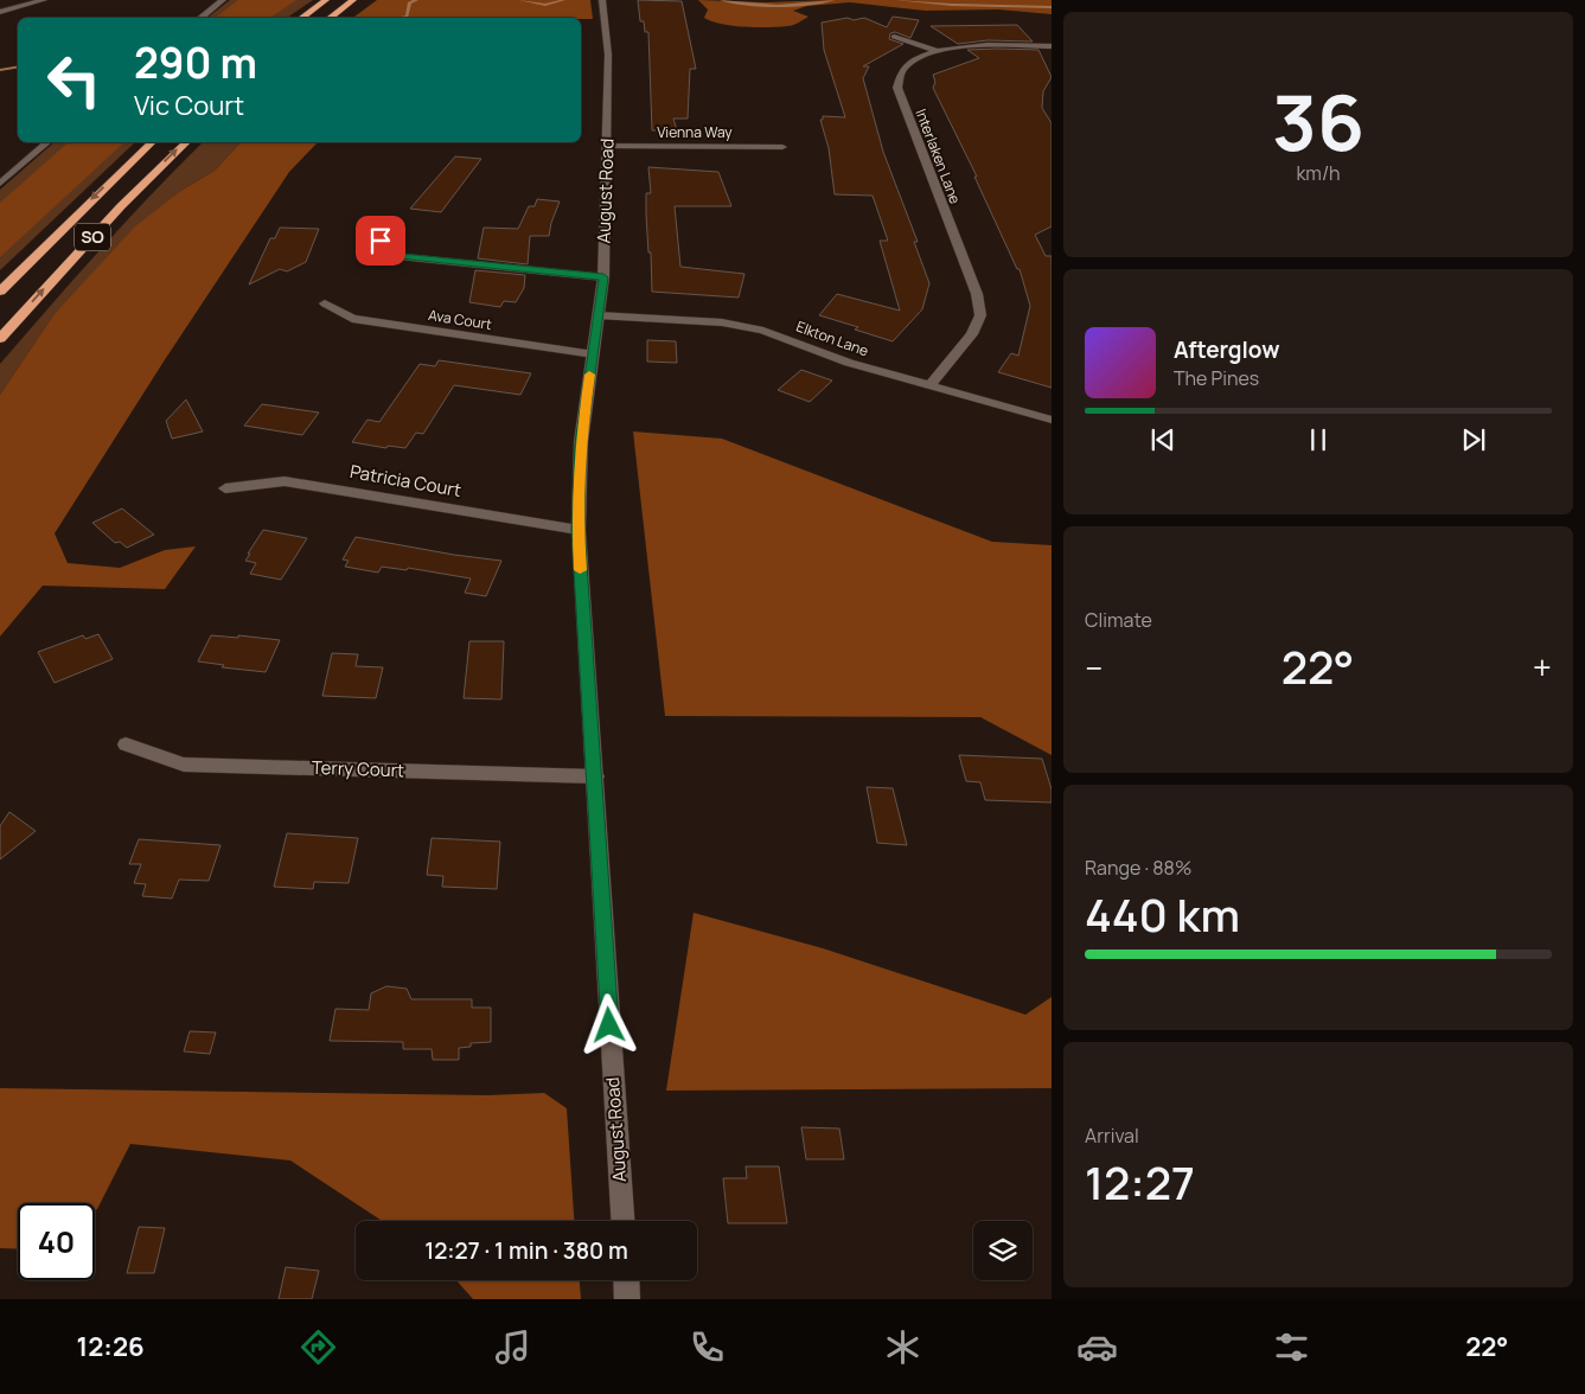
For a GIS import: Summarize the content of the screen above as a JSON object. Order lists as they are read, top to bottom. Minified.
{"streets":{"highway":["SO"],"street":["Vienna Way","Interlaken Lane","August Road","Ava Court","Elkton Lane","Patricia Court","Terry Court"]},"crossings":[["Vienna Way","August Road"],["Interlaken Lane","Elkton Lane"],["August Road","Ava Court"],["August Road","Elkton Lane"],["August Road","Patricia Court"],["August Road","Terry Court"]],"page":{"tile":[["36","km/h"],"Climate",["Range · 88%","440 km"],["Arrival","12:27"]],"turn":["290 m","Vic Court"],"song":["Afterglow","The Pines"],"heat":["−","22°","+"],"limit":"40","trip":"12:27 · 1 min · 380 m","tabs":["12:26","22°"]}}
